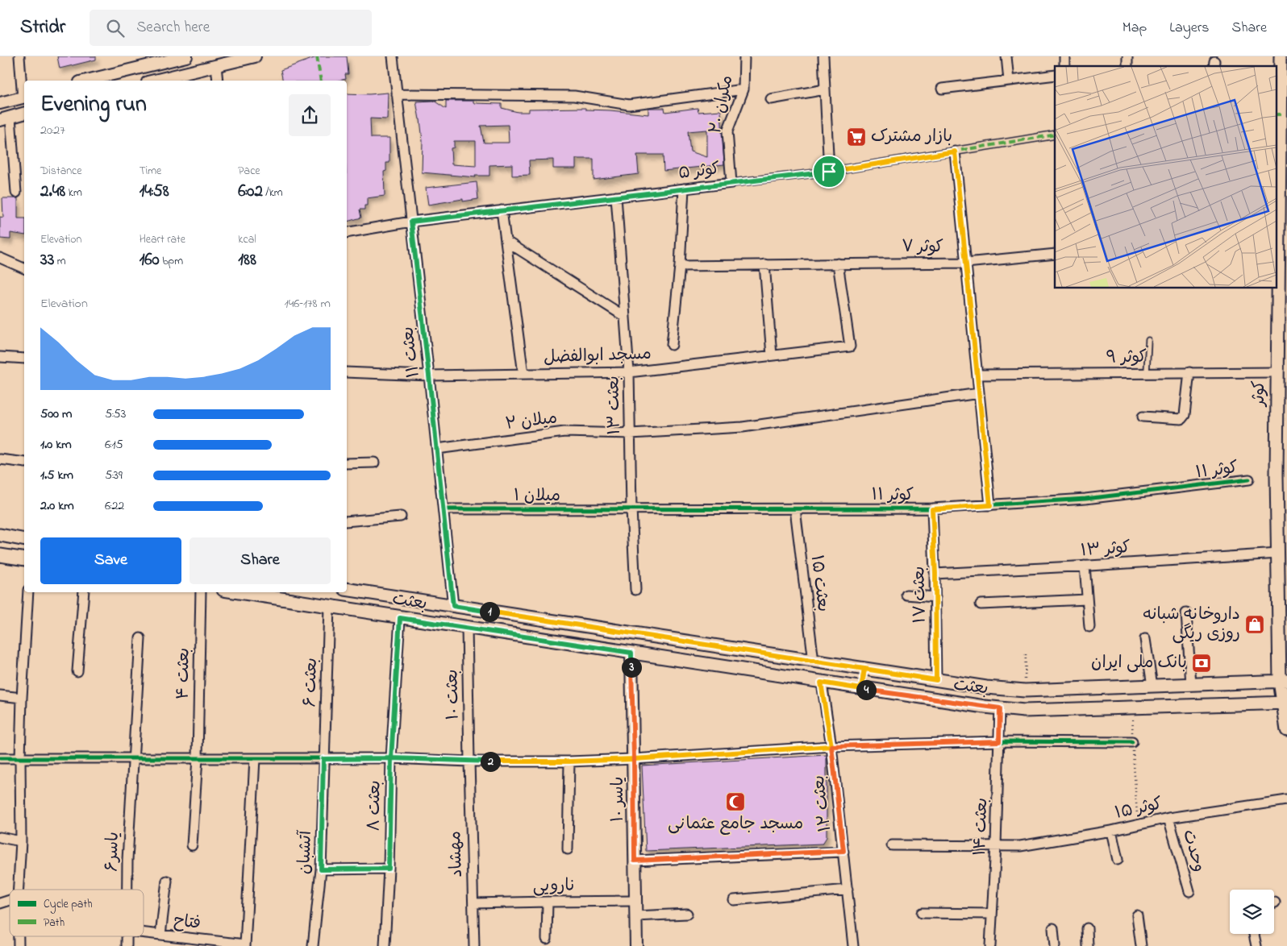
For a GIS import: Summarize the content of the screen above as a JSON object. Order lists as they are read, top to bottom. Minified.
{"streets":{"main road":["کوثر","بعثت"],"street":["مکران ۲۰","کوثر ۵","کوثر ۷","بعثت ۱۱","مسجد ابوالفضل","کوثر ۹","بعثت ۱۳","میلان ۲","کوثر ۱۱","میلان ۱","کوثر ۱۳","بعثت ۱۵","بعثت ۱۷","بعثت ۴","بعثت ۶","بعثت ۱۰","یاسر ۱۰","بعثت ۱۲","بعثت ۸","کوثر ۱۵","بعثت ۱۴","وحدت","یاسر۶","آتشبان","مهشاد","نارویی","فتاح"]},"crossings":[["مکران ۲۰","کوثر ۵"],["کوثر ۵","بعثت ۱۱"],["کوثر ۵","بعثت ۱۳"],["کوثر ۷","مسجد ابوالفضل"],["بعثت ۱۱","مسجد ابوالفضل"],["بعثت ۱۱","میلان ۲"],["بعثت ۱۱","میلان ۱"],["بعثت ۱۱","بعثت"],["مسجد ابوالفضل","بعثت ۱۳"],["کوثر ۹","کوثر"],["کوثر","کوثر ۱۳"],["کوثر","بعثت"],["بعثت ۱۳","میلان ۲"],["بعثت ۱۳","کوثر ۱۱"],["بعثت ۱۳","میلان ۱"],["کوثر ۱۱","میلان ۱"],["کوثر ۱۱","بعثت ۱۵"],["کوثر ۱۱","بعثت ۱۷"],["کوثر ۱۳","بعثت ۱۷"],["بعثت ۱۵","بعثت"],["بعثت ۱۷","بعثت"],["بعثت","بعثت ۶"],["بعثت","بعثت ۱۰"],["بعثت","یاسر ۱۰"],["بعثت","بعثت ۱۲"],["بعثت","بعثت ۸"],["بعثت","بعثت ۱۴"],["بعثت ۶","آتشبان"],["بعثت ۱۰","مهشاد"],["یاسر ۱۰","نارویی"],["کوثر ۱۵","بعثت ۱۴"],["کوثر ۱۵","وحدت"],["مهشاد","نارویی"]],"places":{"supermarket":["بازار مشترک"],"shop":["داروخانه شبانه روزی ریگی"],"bank":["بانک ملی ایران"],"mosque":["مسجد جامع عثمانی"]},"legend":["Cycle path","Path"],"page":{"header":"Stridr","search":"Search here","nav":["Map","Layers","Share"],"heading":["Evening run","20:27"],"stats":[["Distance","2.48 km"],["Time","14:58"],["Pace","6:02 /km"],["Elevation","33 m"],["Heart rate","160 bpm"],["kcal","188"]],"chart":["Elevation","146–178 m"],"list":[{"name":"500 m","note":"5:53"},{"name":"1.0 km","note":"6:15"},{"name":"1.5 km","note":"5:39"},{"name":"2.0 km","note":"6:22"}],"buttons":["Save","Share"],"pins":["1","3","4","2"]}}
